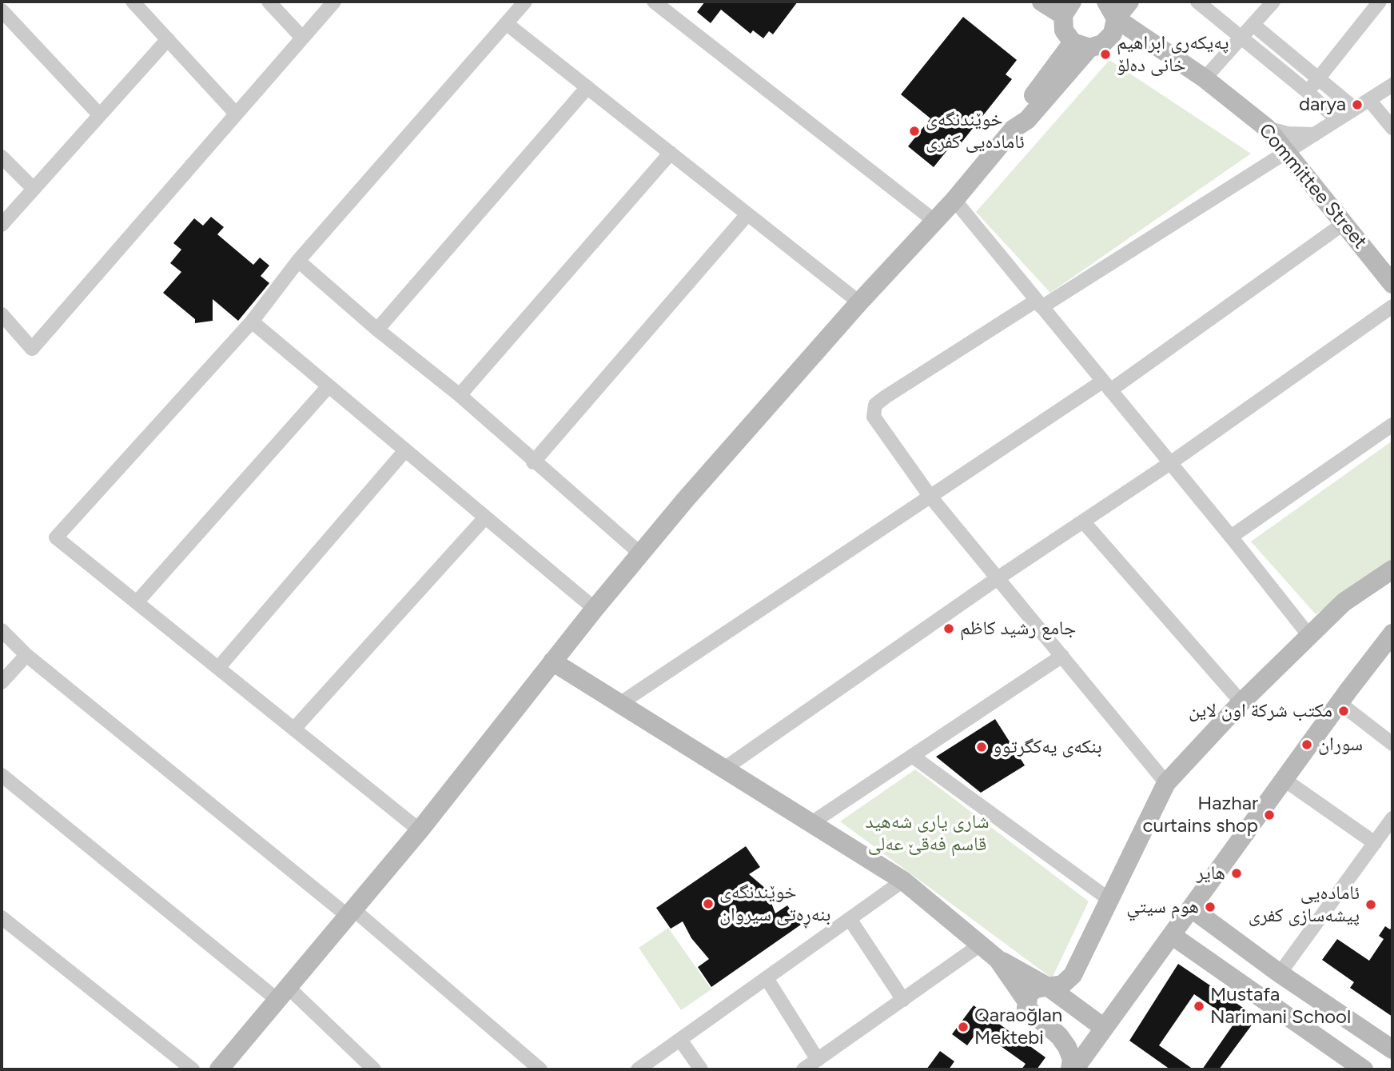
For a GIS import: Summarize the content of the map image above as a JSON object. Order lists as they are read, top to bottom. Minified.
{"streets":{"street":["Committee Street"]},"parks":["شاری یاری شەهید قاسم فەقێ عەلی"],"places":["پەیکەری ابراهیم خانی دەلۆ","darya","خوێندنگەی ئامادەیی کفری","جامع رشيد كاظم","مكتب شركة اون لاين","سوران","بنکەی یەکگرتوو","Hazhar curtains shop","هاير","خوێندنگەی بنەڕەتی سیروان","ئامادەیی پیشەسازی کفری","هوم سيتي","Mustafa Narimani School","Qaraoğlan Mektebi"]}
